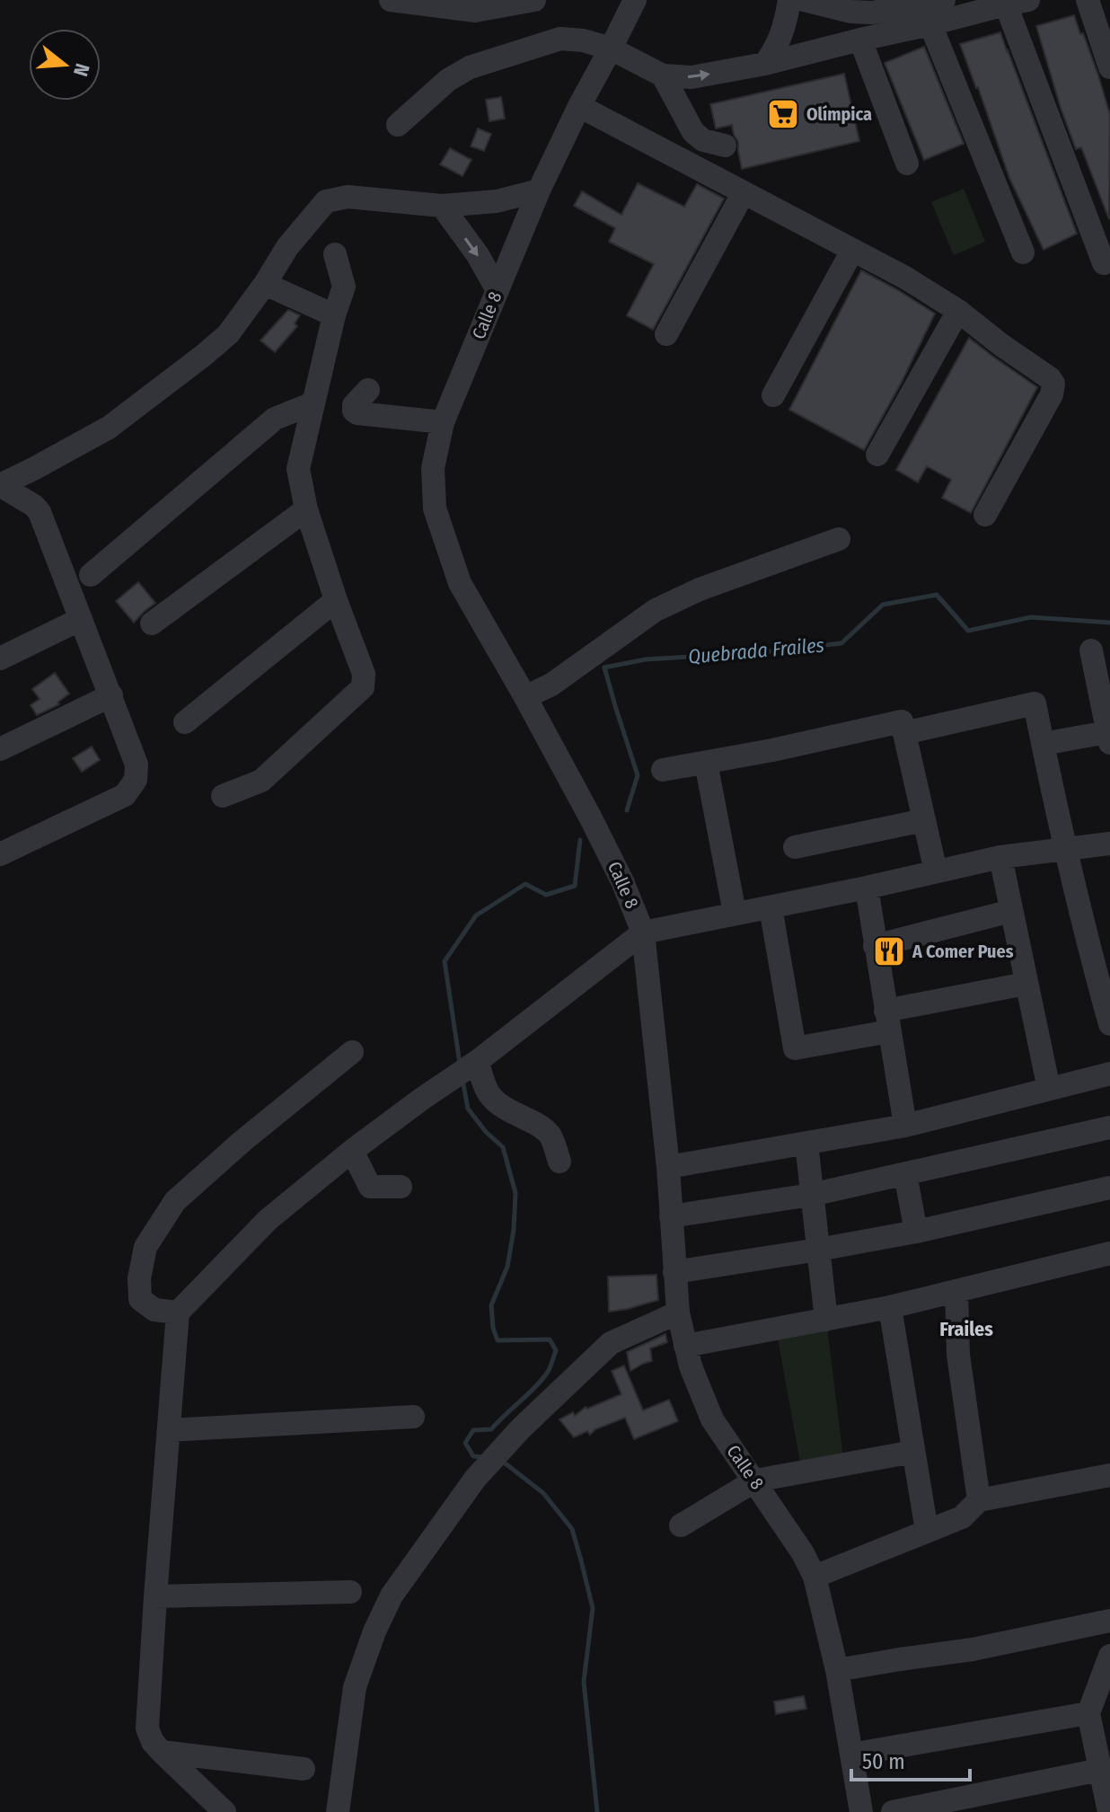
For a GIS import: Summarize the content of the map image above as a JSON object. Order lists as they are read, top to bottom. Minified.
{"streets":{"street":["Calle 8"]},"districts":["Frailes"],"water":["Quebrada Frailes"],"places":{"supermarket":["Olímpica"],"restaurant":["A Comer Pues"]},"scale_bar":"50 m","north":"right"}
